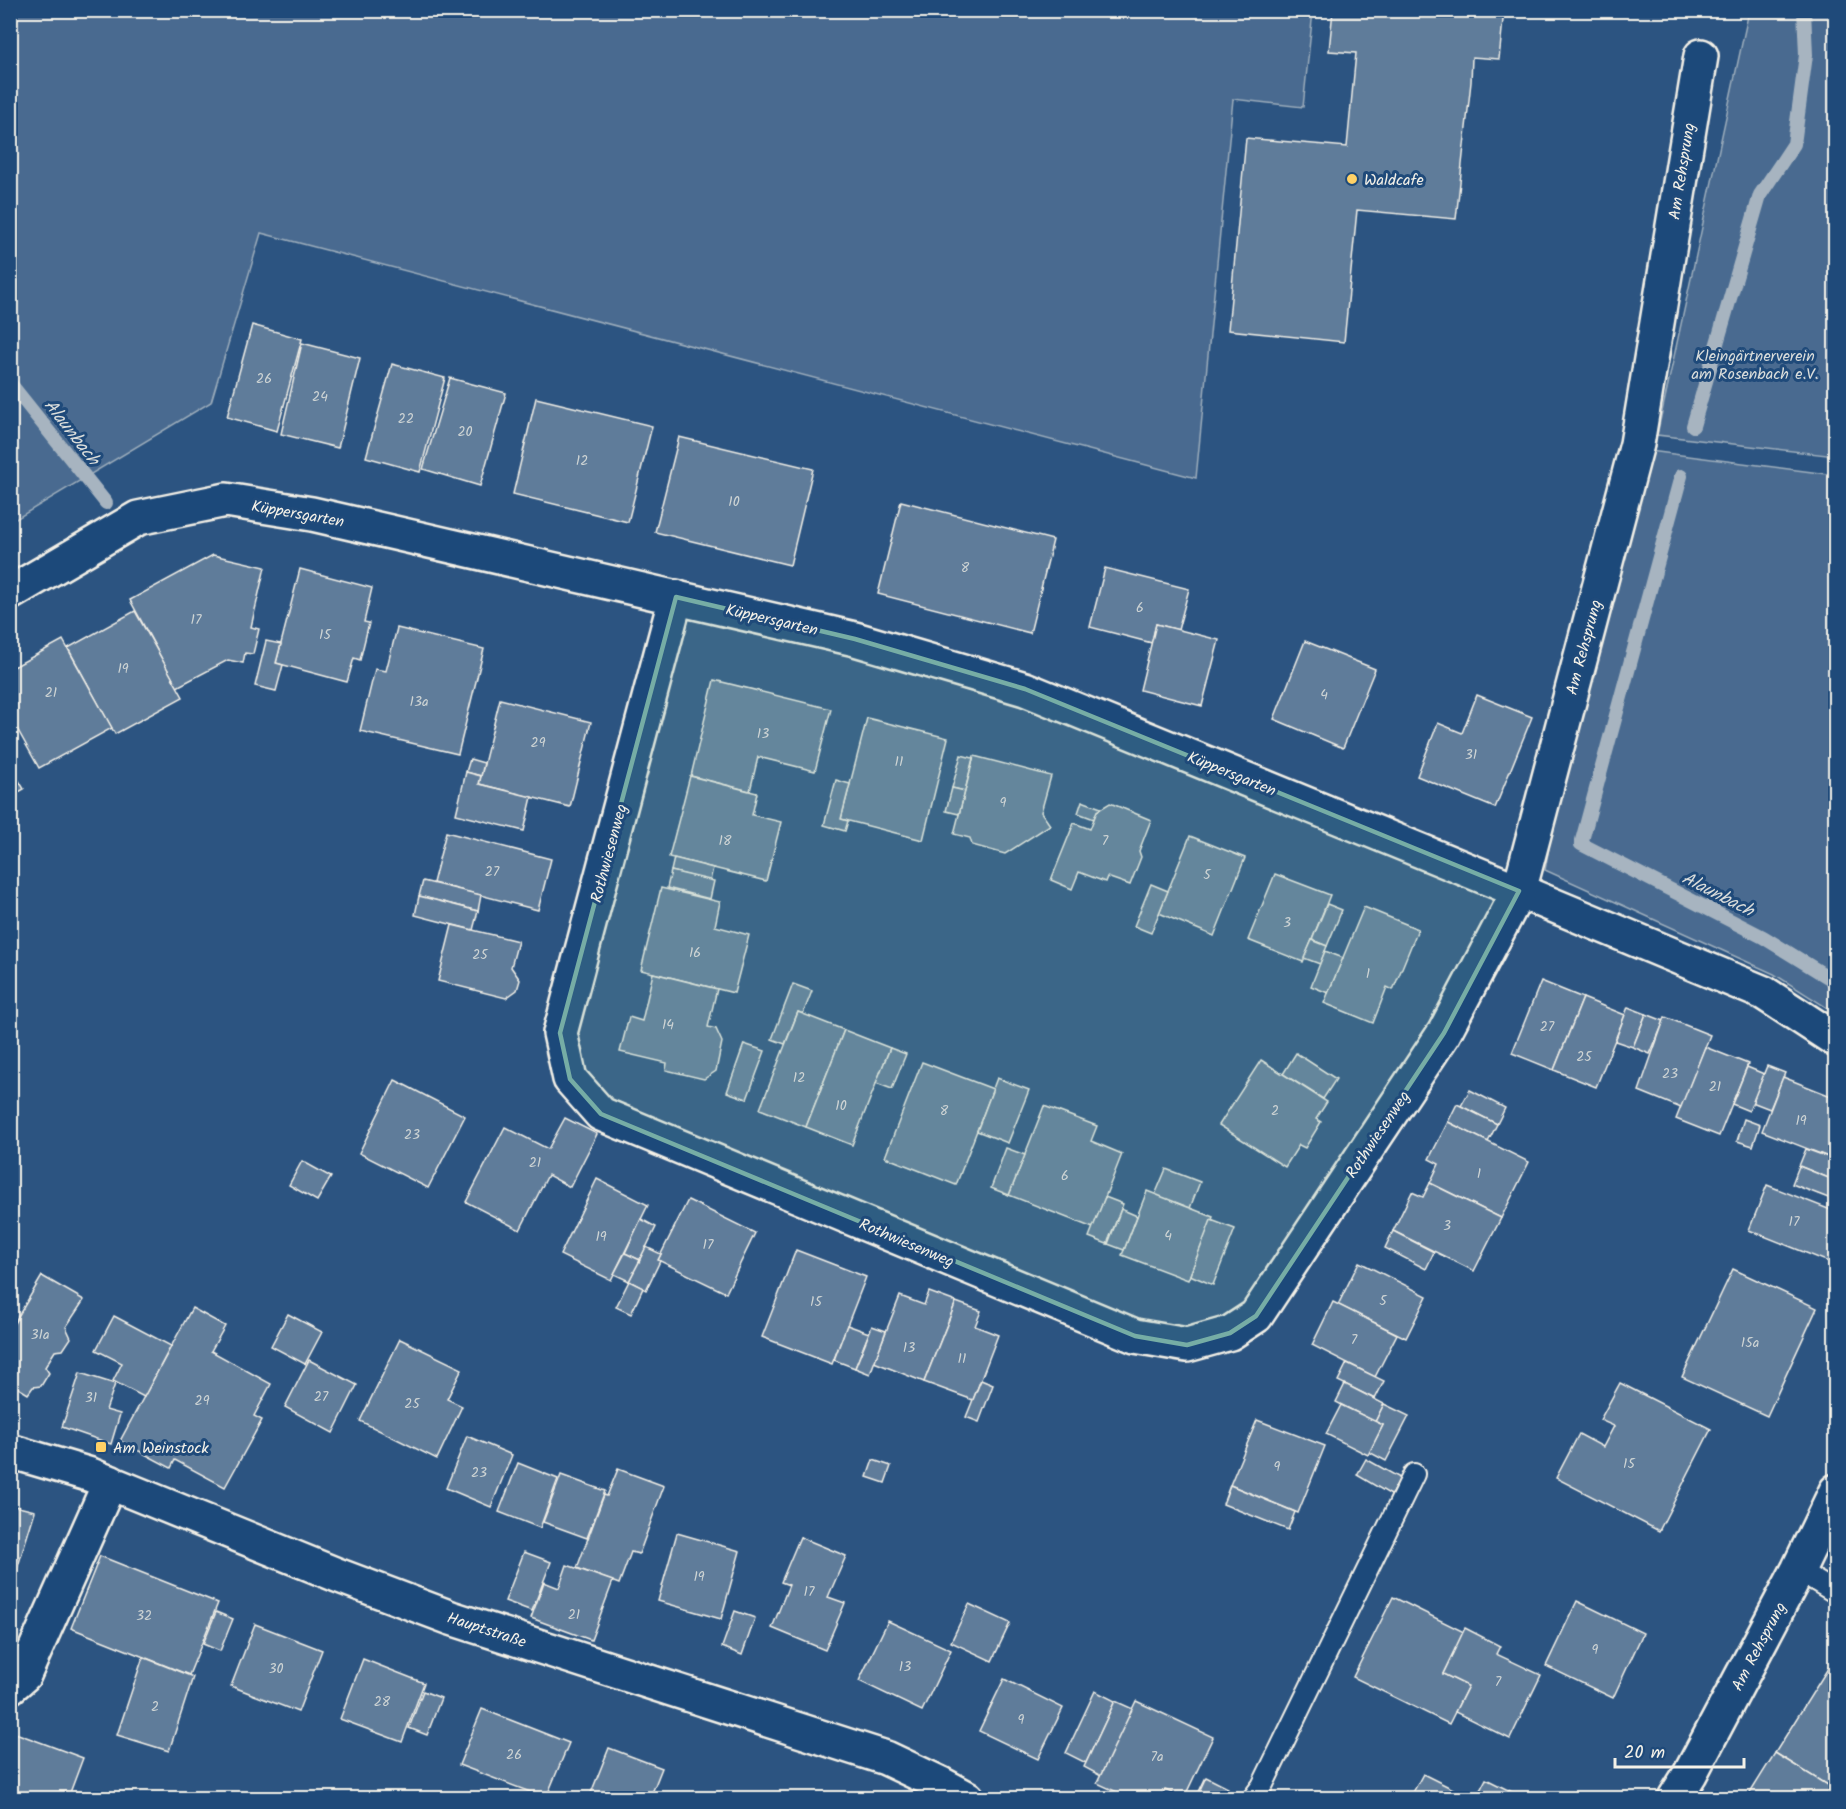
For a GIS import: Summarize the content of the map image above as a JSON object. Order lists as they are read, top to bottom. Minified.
{"streets":{"street":["Am Rehsprung","Küppersgarten","Rothwiesenweg","Hauptstraße"]},"crossings":[["Am Rehsprung","Küppersgarten"],["Am Rehsprung","Rothwiesenweg"],["Küppersgarten","Rothwiesenweg"]],"water":["Alaunbach"],"parks":["Kleingärtnerverein am Rosenbach e.V."],"places":{"other":["Waldcafe"],"transit":["Am Weinstock"]},"house_numbers":["26","24","22","20","12","10","8","6","17","15","19","21","4","13a","13","29","31","11","9","18","7","27","5","3","16","25","1","14","27","25","23","12","21","10","8","2","19","23","21","1","6","17","3","4","19","17","5","15","31a","7","15a","13","11","27","31","29","25","15","9","23","19","17","21","32","9","13","30","7","28","2","9","26","7a"],"scale_bar":"20 m"}
